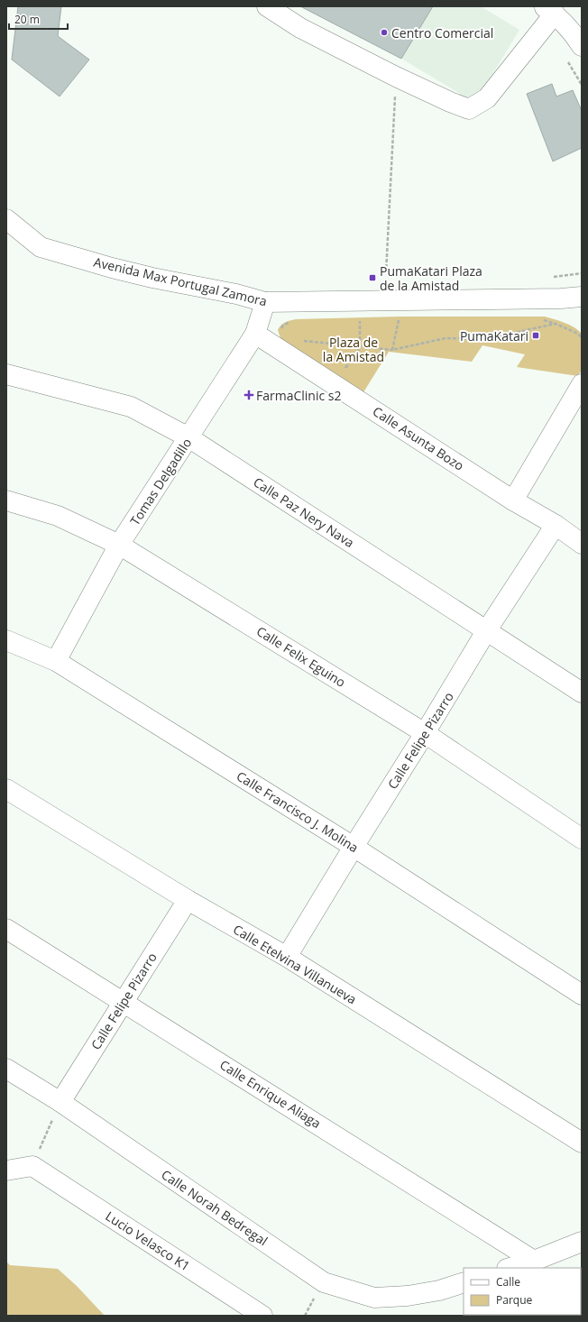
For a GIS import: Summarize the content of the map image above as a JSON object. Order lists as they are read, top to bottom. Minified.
{"streets":{"street":["Avenida Max Portugal Zamora","Calle Asunta Bozo","Tomas Delgadillo","Calle Paz Nery Nava","Calle Felix Eguino","Calle Felipe Pizarro","Calle Francisco J. Molina","Calle Etelvina Villanueva","Calle Enrique Aliaga","Calle Norah Bedregal","Lucio Velasco K1"]},"crossings":[["Avenida Max Portugal Zamora","Tomas Delgadillo"],["Calle Asunta Bozo","Tomas Delgadillo"],["Calle Asunta Bozo","Calle Felipe Pizarro"],["Tomas Delgadillo","Calle Paz Nery Nava"],["Tomas Delgadillo","Calle Felix Eguino"],["Tomas Delgadillo","Calle Francisco J. Molina"],["Calle Paz Nery Nava","Calle Felipe Pizarro"],["Calle Felix Eguino","Calle Felipe Pizarro"],["Calle Felipe Pizarro","Calle Francisco J. Molina"],["Calle Felipe Pizarro","Calle Etelvina Villanueva"],["Calle Felipe Pizarro","Calle Enrique Aliaga"],["Calle Felipe Pizarro","Calle Norah Bedregal"]],"parks":["Plaza de la Amistad"],"places":{"other":["Centro Comercial"],"transit":["PumaKatari Plaza de la Amistad","PumaKatari"],"health":["FarmaClinic s2"]},"legend":["Calle","Parque"],"scale_bar":"20 m"}
